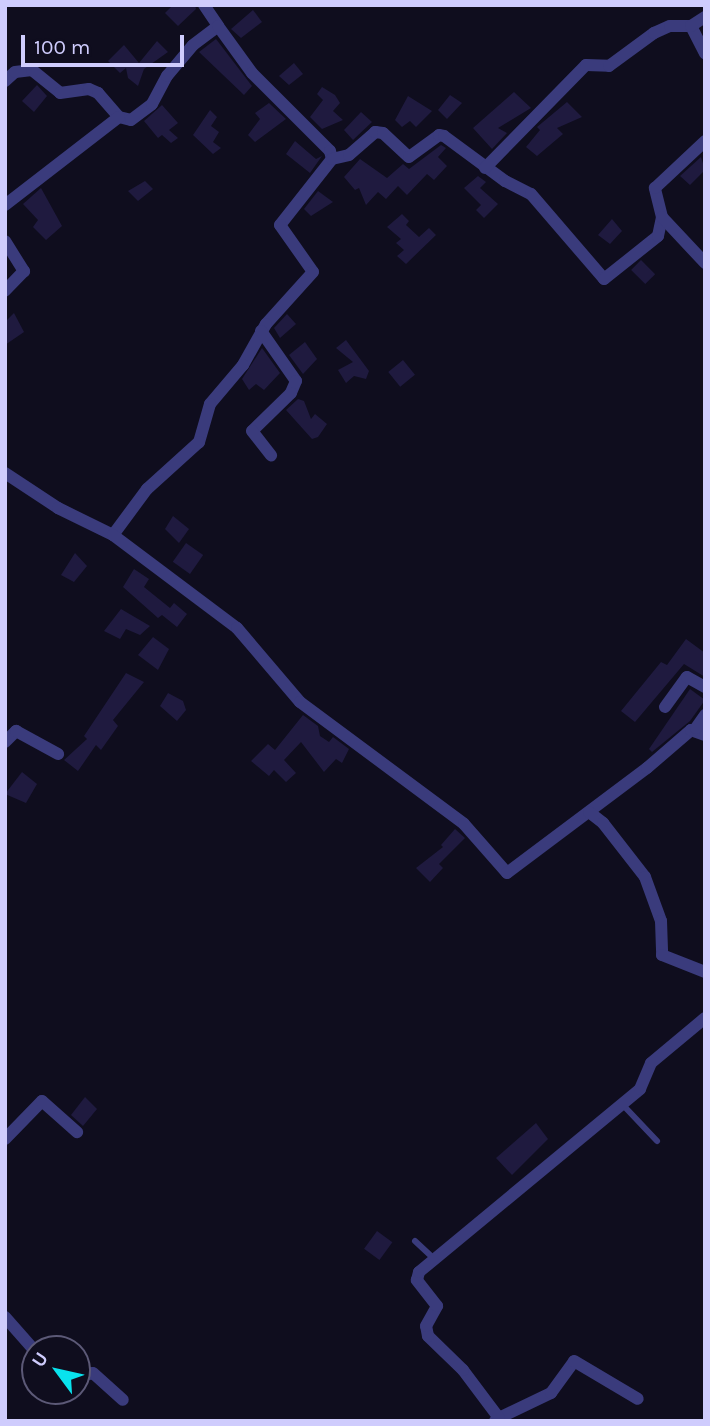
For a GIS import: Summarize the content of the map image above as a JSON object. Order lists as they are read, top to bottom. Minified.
{"scale_bar":"100 m","north":"top left"}
